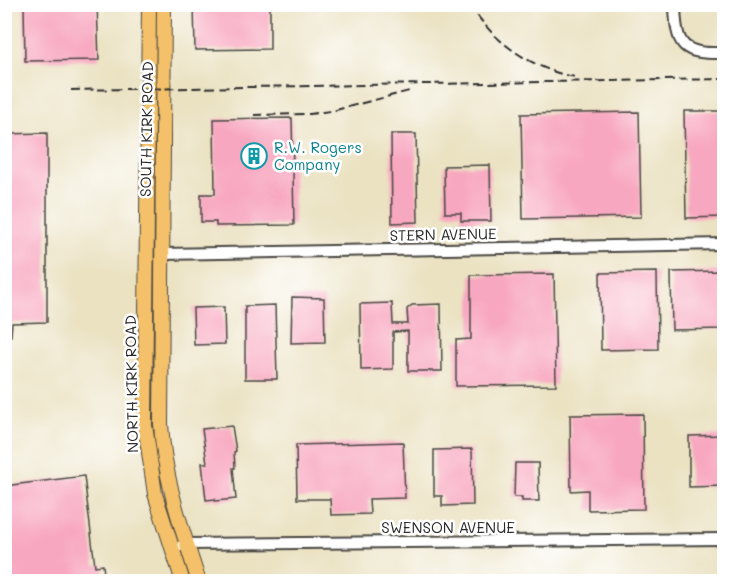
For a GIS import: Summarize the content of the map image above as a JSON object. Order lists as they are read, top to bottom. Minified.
{"streets":{"main road":["SOUTH KIRK ROAD","NORTH KIRK ROAD"],"street":["STERN AVENUE","SWENSON AVENUE"]},"crossings":[["SOUTH KIRK ROAD","STERN AVENUE"],["SOUTH KIRK ROAD","NORTH KIRK ROAD"],["STERN AVENUE","NORTH KIRK ROAD"],["NORTH KIRK ROAD","SWENSON AVENUE"]],"places":{"building":["R.W. Rogers Company"]}}
